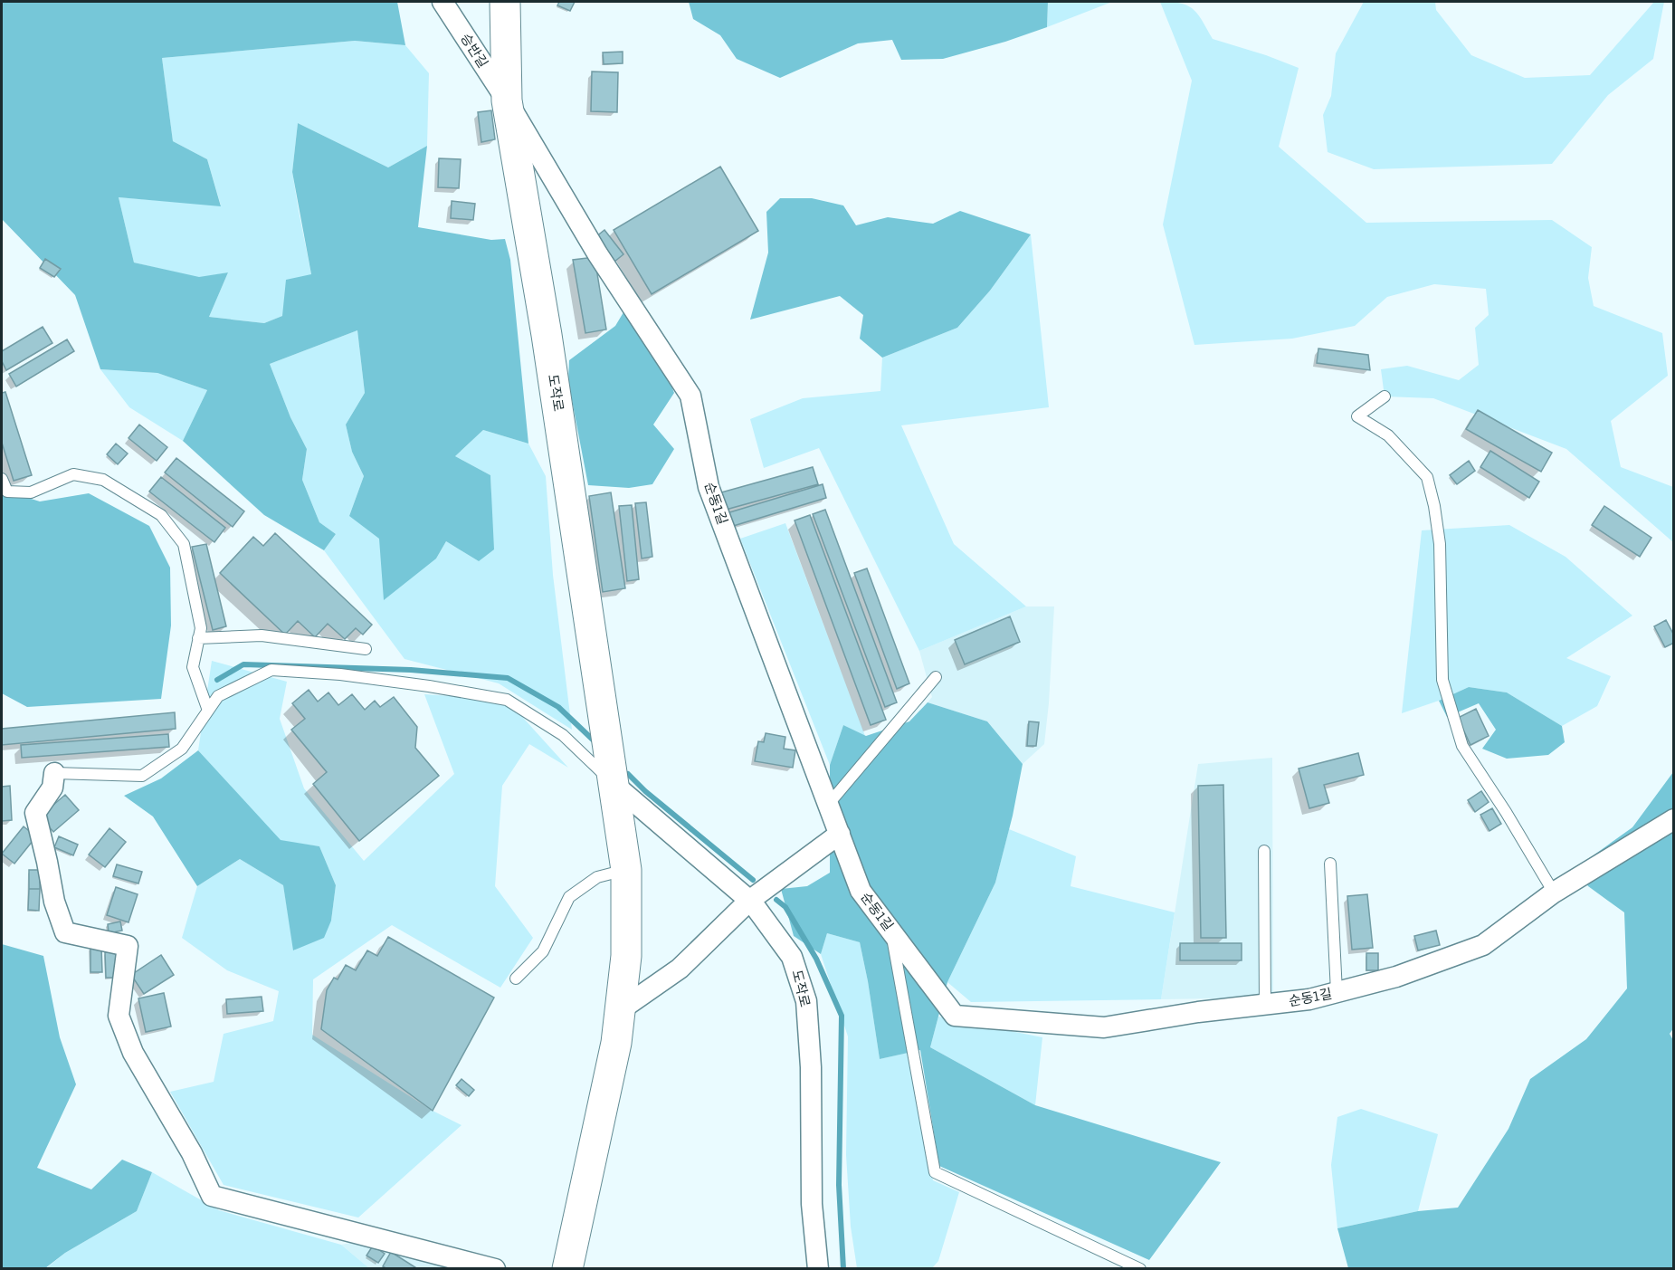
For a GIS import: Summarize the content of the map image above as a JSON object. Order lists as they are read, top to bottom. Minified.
{"streets":{"street":["승반길","도작로","순동1길"]},"crossings":[["승반길","도작로"],["승반길","순동1길"],["도작로","순동1길"]]}
